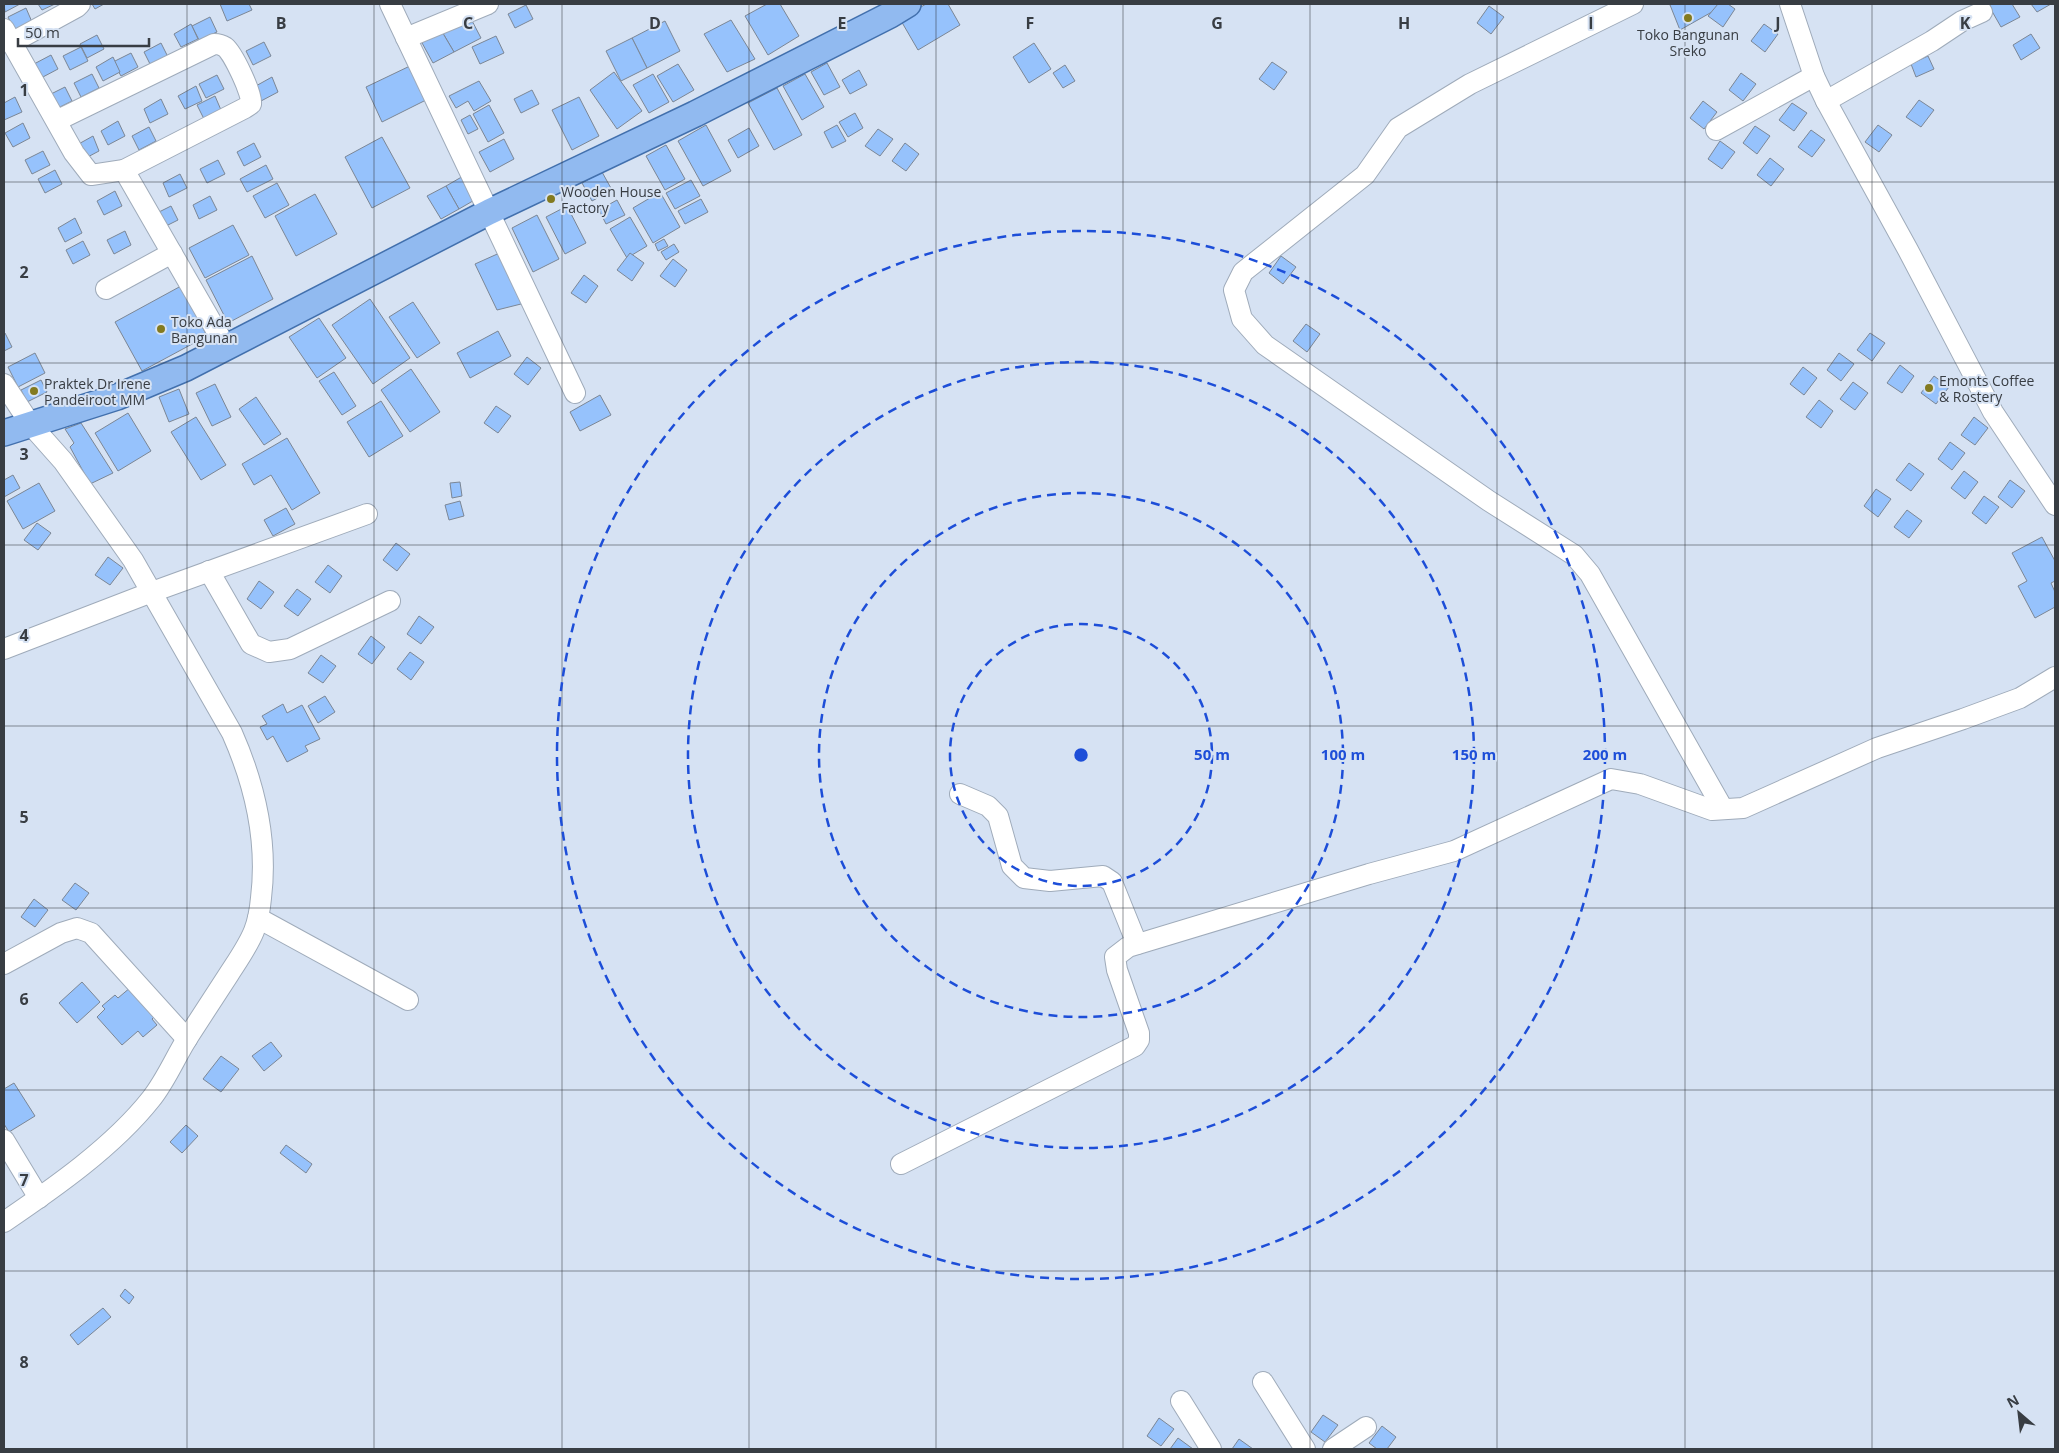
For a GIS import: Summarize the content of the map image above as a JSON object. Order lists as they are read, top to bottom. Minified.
{"places":["Toko Bangunan Sreko","Wooden House Factory","Toko Ada Bangunan","Emonts Coffee & Rostery","Praktek Dr Irene Pandeiroot MM"],"scale_bar":"50 m","north":"top left","grid":{"columns":["B","C","D","E","F","G","H","I","J","K"],"rows":["1","2","3","4","5","6","7","8"]},"rings":["50 m","100 m","150 m","200 m"]}
